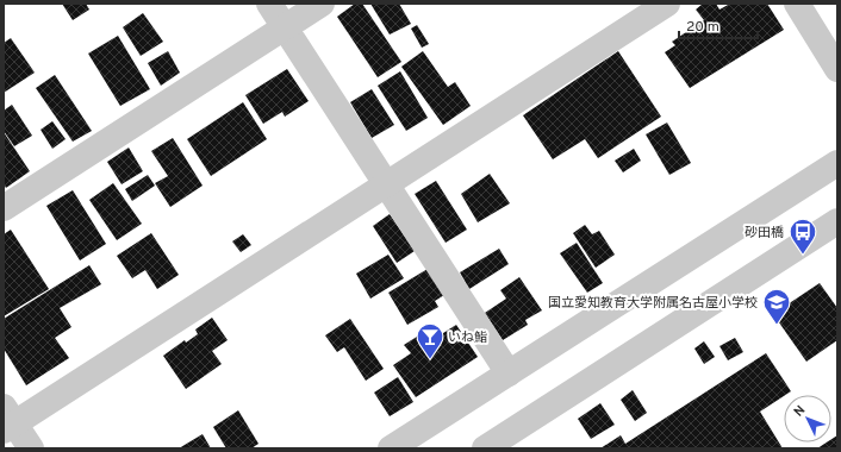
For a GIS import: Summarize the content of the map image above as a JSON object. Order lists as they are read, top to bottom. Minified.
{"places":{"bus stop":["砂田橋"],"school or university":["国立愛知教育大学附属名古屋小学校"],"bar":["いね鮨"]},"scale_bar":"20 m","north":"top left"}
